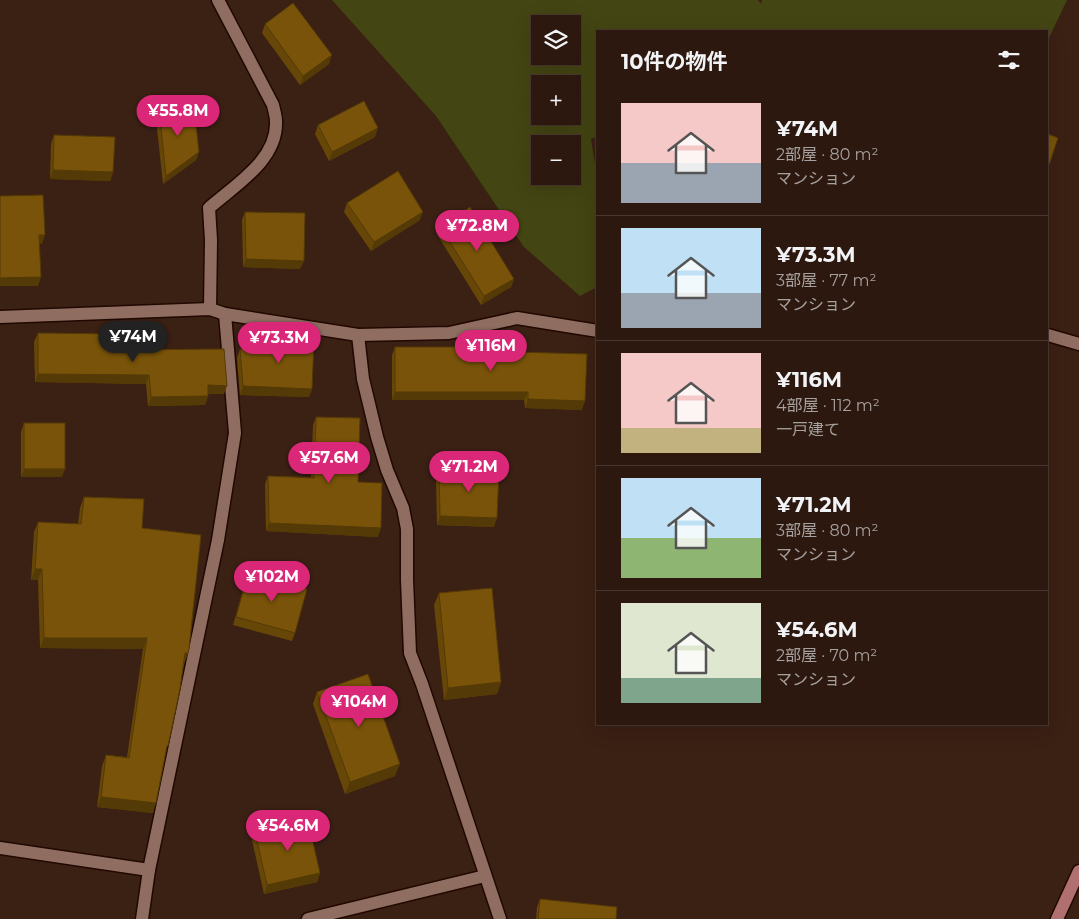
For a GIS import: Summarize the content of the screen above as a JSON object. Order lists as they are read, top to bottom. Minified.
{"page":{"map_buttons":["+","−"],"heading":"10件の物件","list":[{"name":"¥74M","note":"2部屋 · 80 m² · マンション"},{"name":"¥73.3M","note":"3部屋 · 77 m² · マンション"},{"name":"¥116M","note":"4部屋 · 112 m² · 一戸建て"},{"name":"¥71.2M","note":"3部屋 · 80 m² · マンション"},{"name":"¥54.6M","note":"2部屋 · 70 m² · マンション"}],"price":["¥55.8M","¥72.8M","¥74M","¥73.3M","¥116M","¥57.6M","¥71.2M","¥102M","¥104M","¥54.6M"]}}
